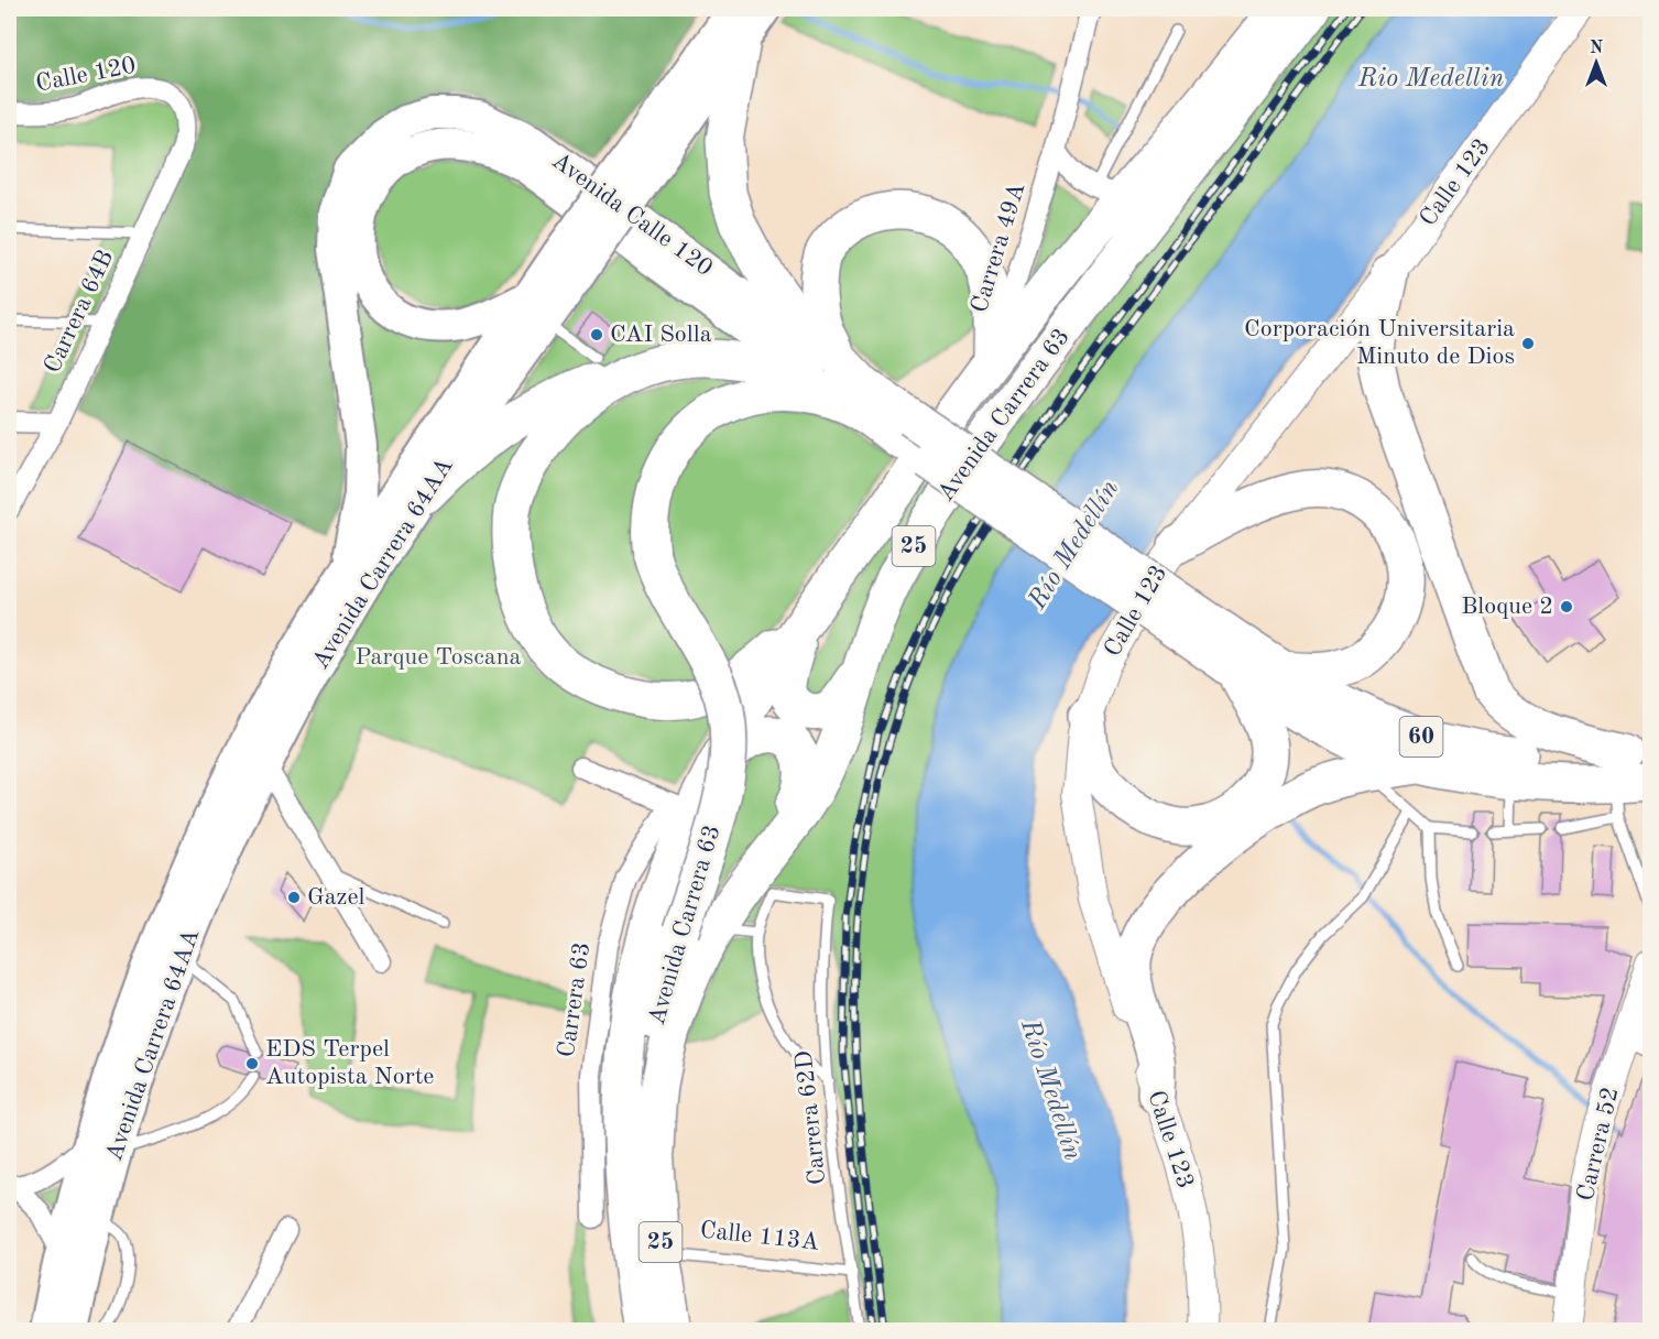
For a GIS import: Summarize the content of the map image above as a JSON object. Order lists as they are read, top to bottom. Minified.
{"streets":{"highway":["Avenida Calle 120","Avenida Carrera 63","25","60"],"main road":["Calle 123","Avenida Carrera 64AA","Carrera 52"],"street":["Calle 120","Carrera 49A","Carrera 64B","Carrera 63"],"lane":["Carrera 62D","Calle 113A"]},"crossings":[["Calle 120","Carrera 64B"],["Avenida Calle 120","Avenida Carrera 63"],["Avenida Calle 120","Avenida Carrera 64AA"],["Avenida Calle 120","60"],["Carrera 49A","Avenida Carrera 63"],["Avenida Carrera 63","Carrera 63"],["Avenida Carrera 63","Carrera 62D"],["Avenida Carrera 63","Calle 113A"],["Carrera 62D","Calle 113A"]],"water":["Rio Medellin","Río Medellín"],"parks":["Parque Toscana"],"places":["CAI Solla","Corporación Universitaria Minuto de Dios","Bloque 2","Gazel","EDS Terpel Autopista Norte"],"north":"top"}
